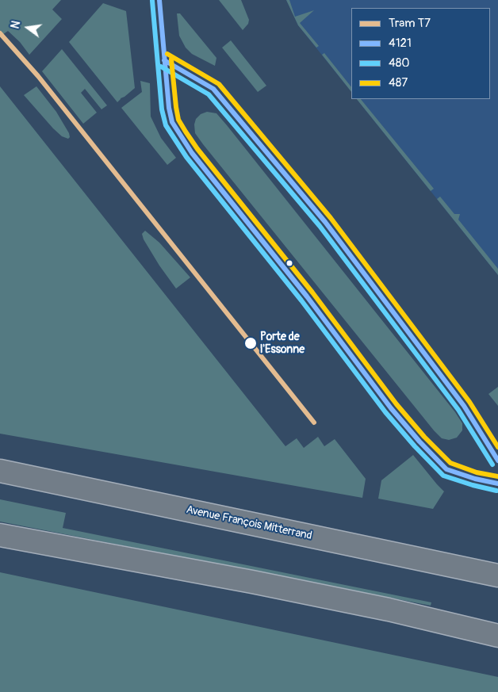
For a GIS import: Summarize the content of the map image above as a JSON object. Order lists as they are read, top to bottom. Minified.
{"streets":{"main road":["Avenue François Mitterrand"]},"places":["Porte de l'Essonne"],"lines":["transit line 4121","transit line 480","tram line T7","transit line 487"],"legend":["Tram T7","4121","480","487"],"north":"left"}
